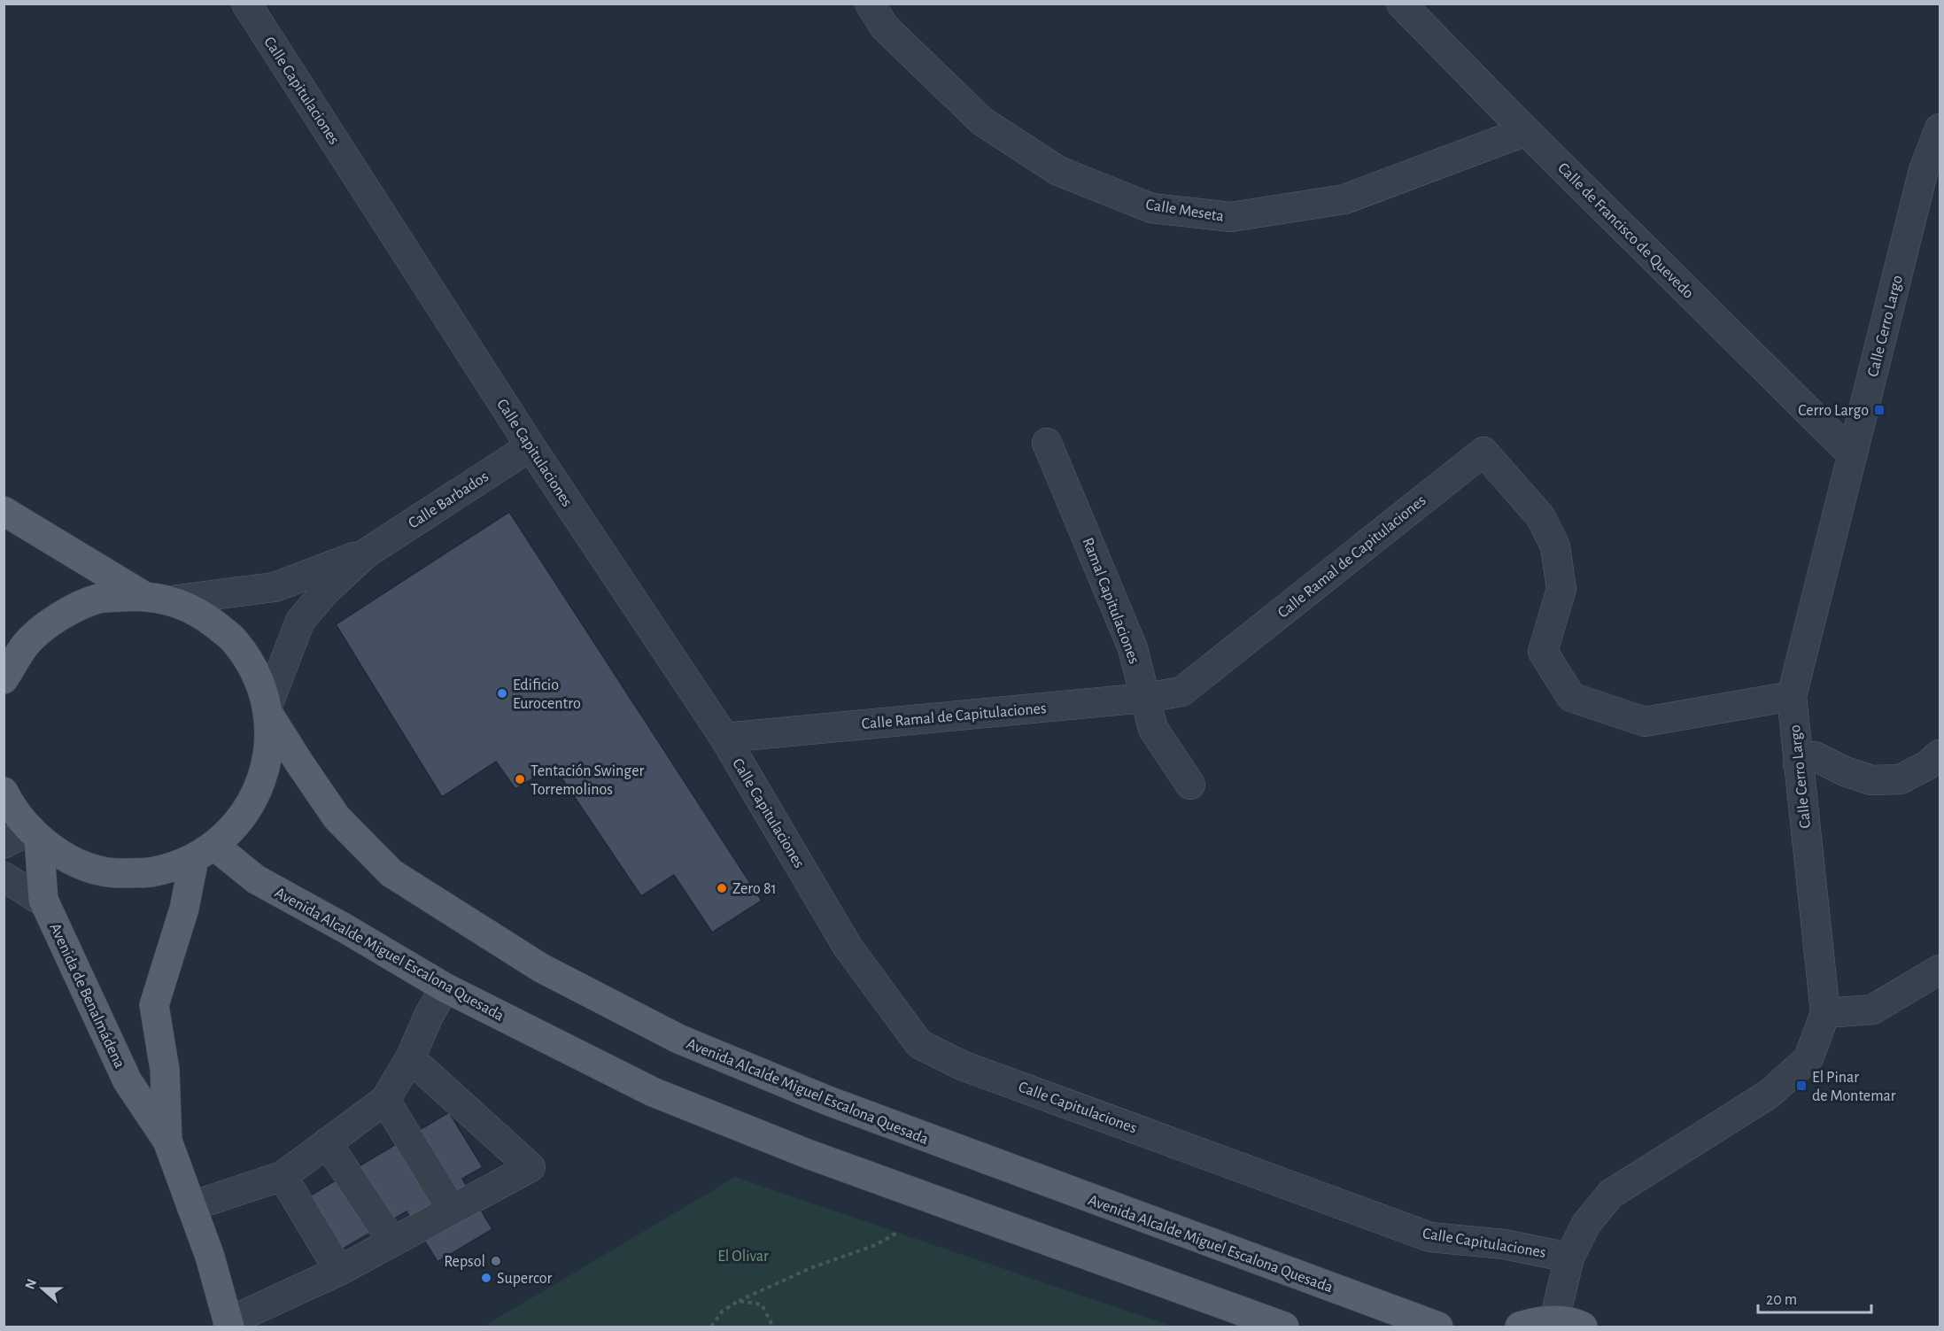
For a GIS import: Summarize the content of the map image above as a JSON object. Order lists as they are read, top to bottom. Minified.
{"streets":{"main road":["Avenida Alcalde Miguel Escalona Quesada","Avenida de Benalmádena"],"street":["Calle Capitulaciones","Calle Meseta","Calle de Francisco de Quevedo","Calle Cerro Largo","Calle Barbados","Calle Ramal de Capitulaciones","Ramal Capitulaciones"]},"crossings":[["Calle Capitulaciones","Calle Cerro Largo"],["Calle Capitulaciones","Calle Barbados"],["Calle Capitulaciones","Calle Ramal de Capitulaciones"],["Calle Meseta","Calle de Francisco de Quevedo"],["Calle de Francisco de Quevedo","Calle Cerro Largo"],["Calle Cerro Largo","Calle Ramal de Capitulaciones"],["Calle Barbados","Avenida Alcalde Miguel Escalona Quesada"],["Calle Ramal de Capitulaciones","Ramal Capitulaciones"],["Avenida Alcalde Miguel Escalona Quesada","Avenida de Benalmádena"]],"parks":["El Olivar"],"places":{"transit":["Cerro Largo","El Pinar de Montemar"],"other":["Edificio Eurocentro","Tentación Swinger Torremolinos","Zero 81","Repsol","Supercor"]},"scale_bar":"20 m","north":"left"}
